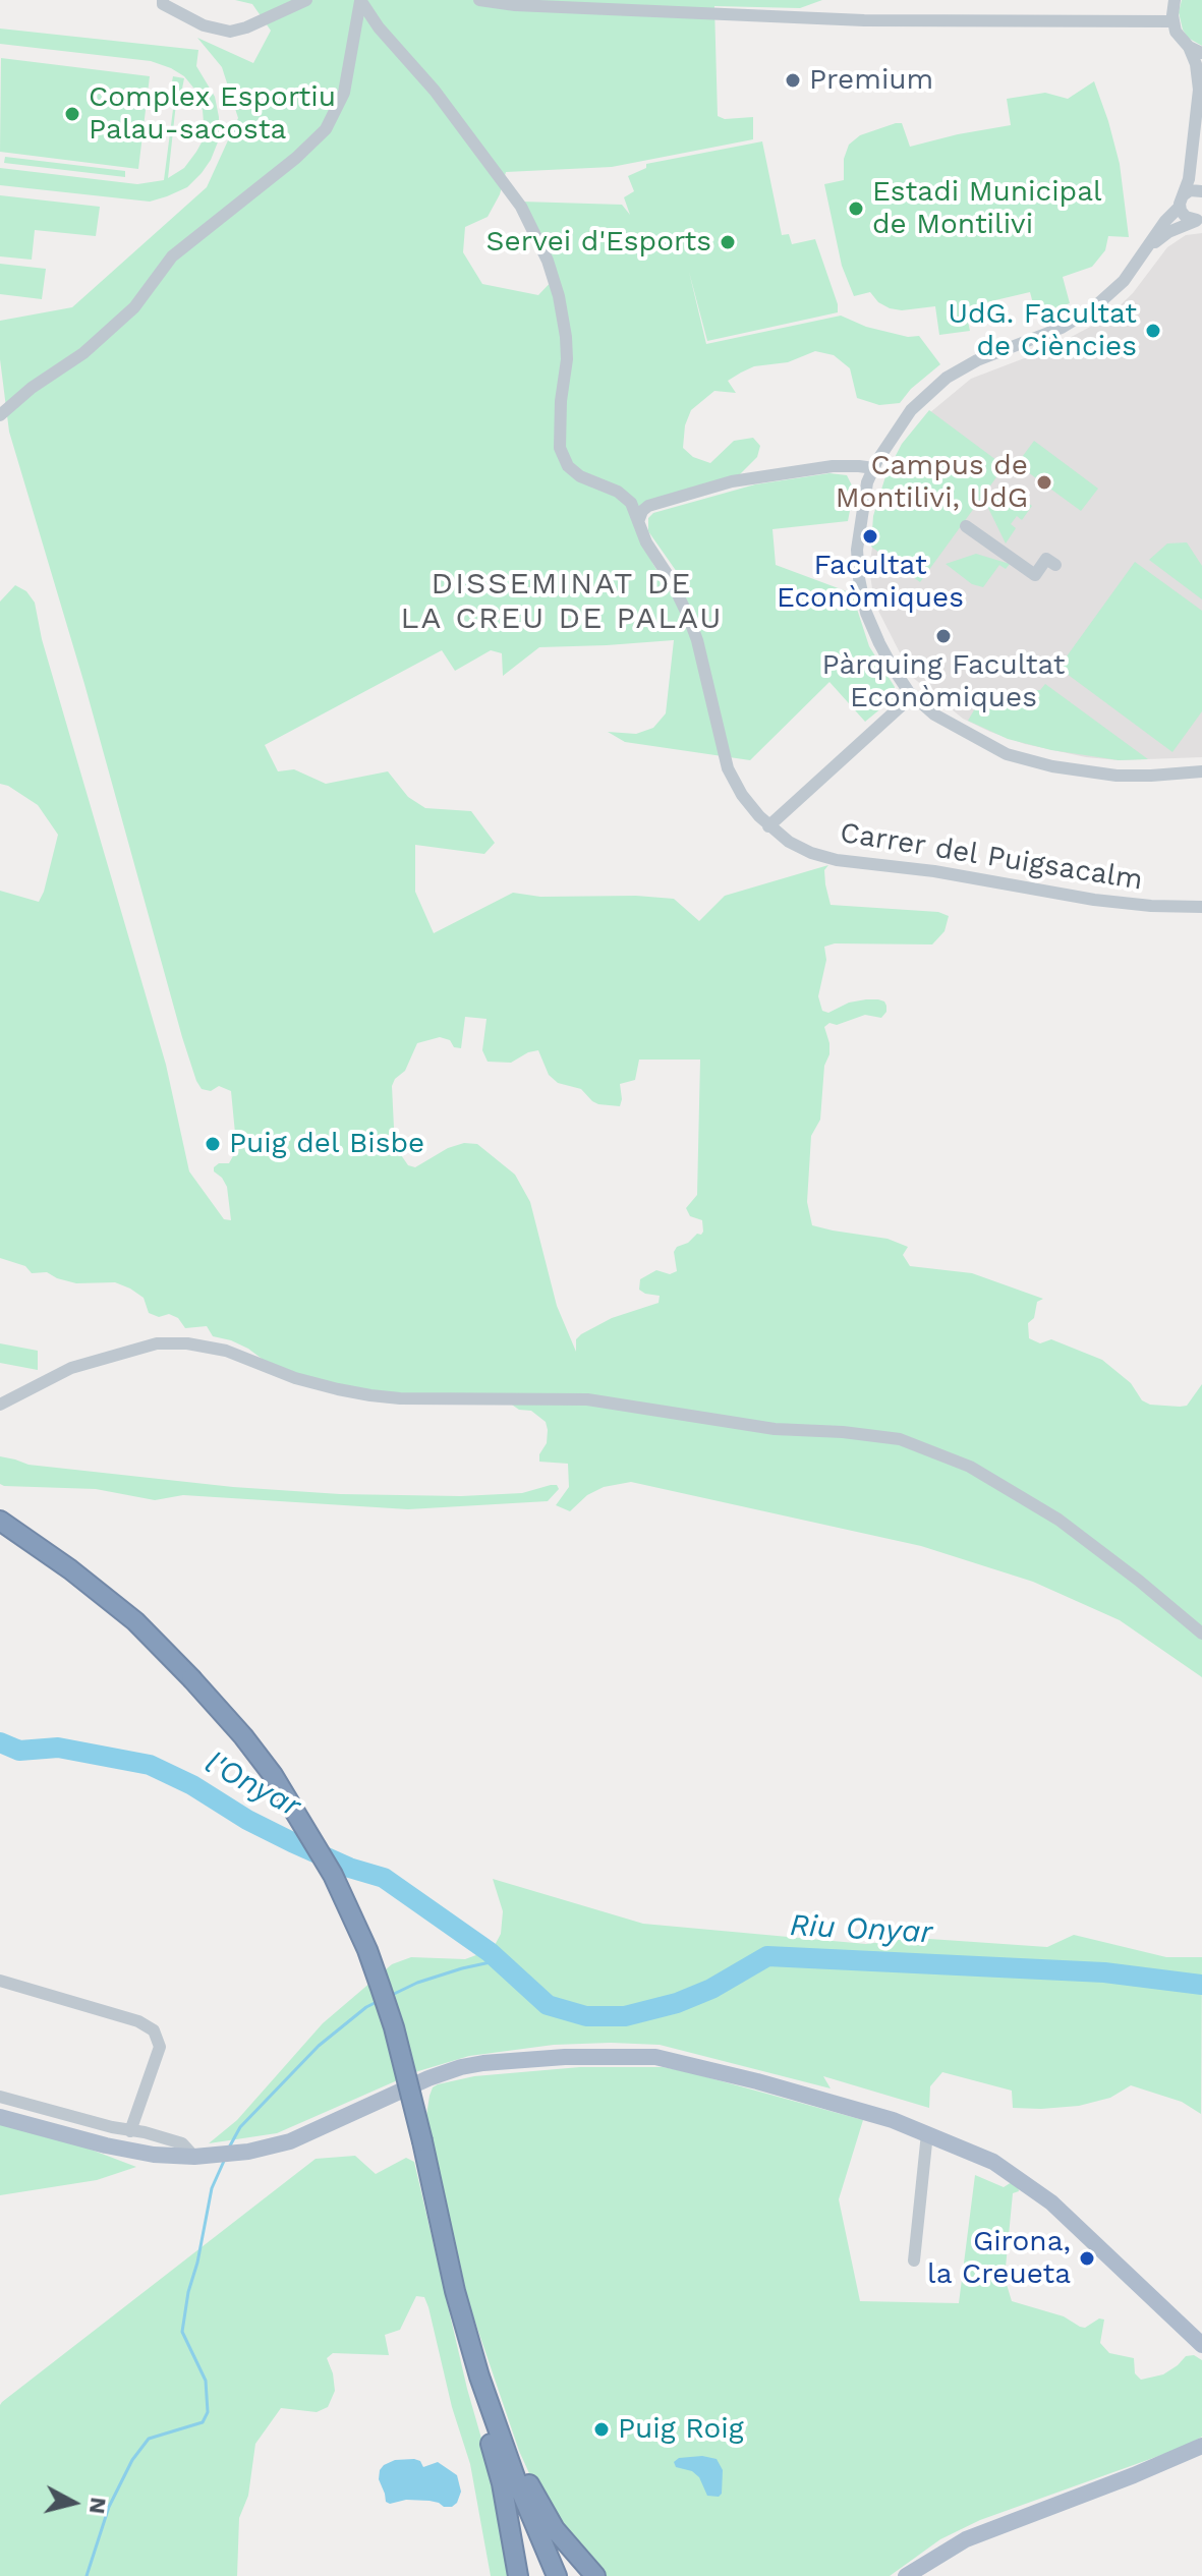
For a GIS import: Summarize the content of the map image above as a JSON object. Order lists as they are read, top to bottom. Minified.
{"streets":{"street":["Carrer del Puigsacalm"]},"districts":["DISSEMINAT DE LA CREU DE PALAU"],"water":["l'Onyar","Riu Onyar"],"places":["Premium","Complex Esportiu Palau-sacosta","Estadi Municipal de Montilivi","Servei d'Esports","UdG. Facultat de Ciències","Campus de Montilivi, UdG","Facultat Econòmiques","Pàrquing Facultat Econòmiques","Puig del Bisbe","Girona, la Creueta","Puig Roig"],"north":"right"}
